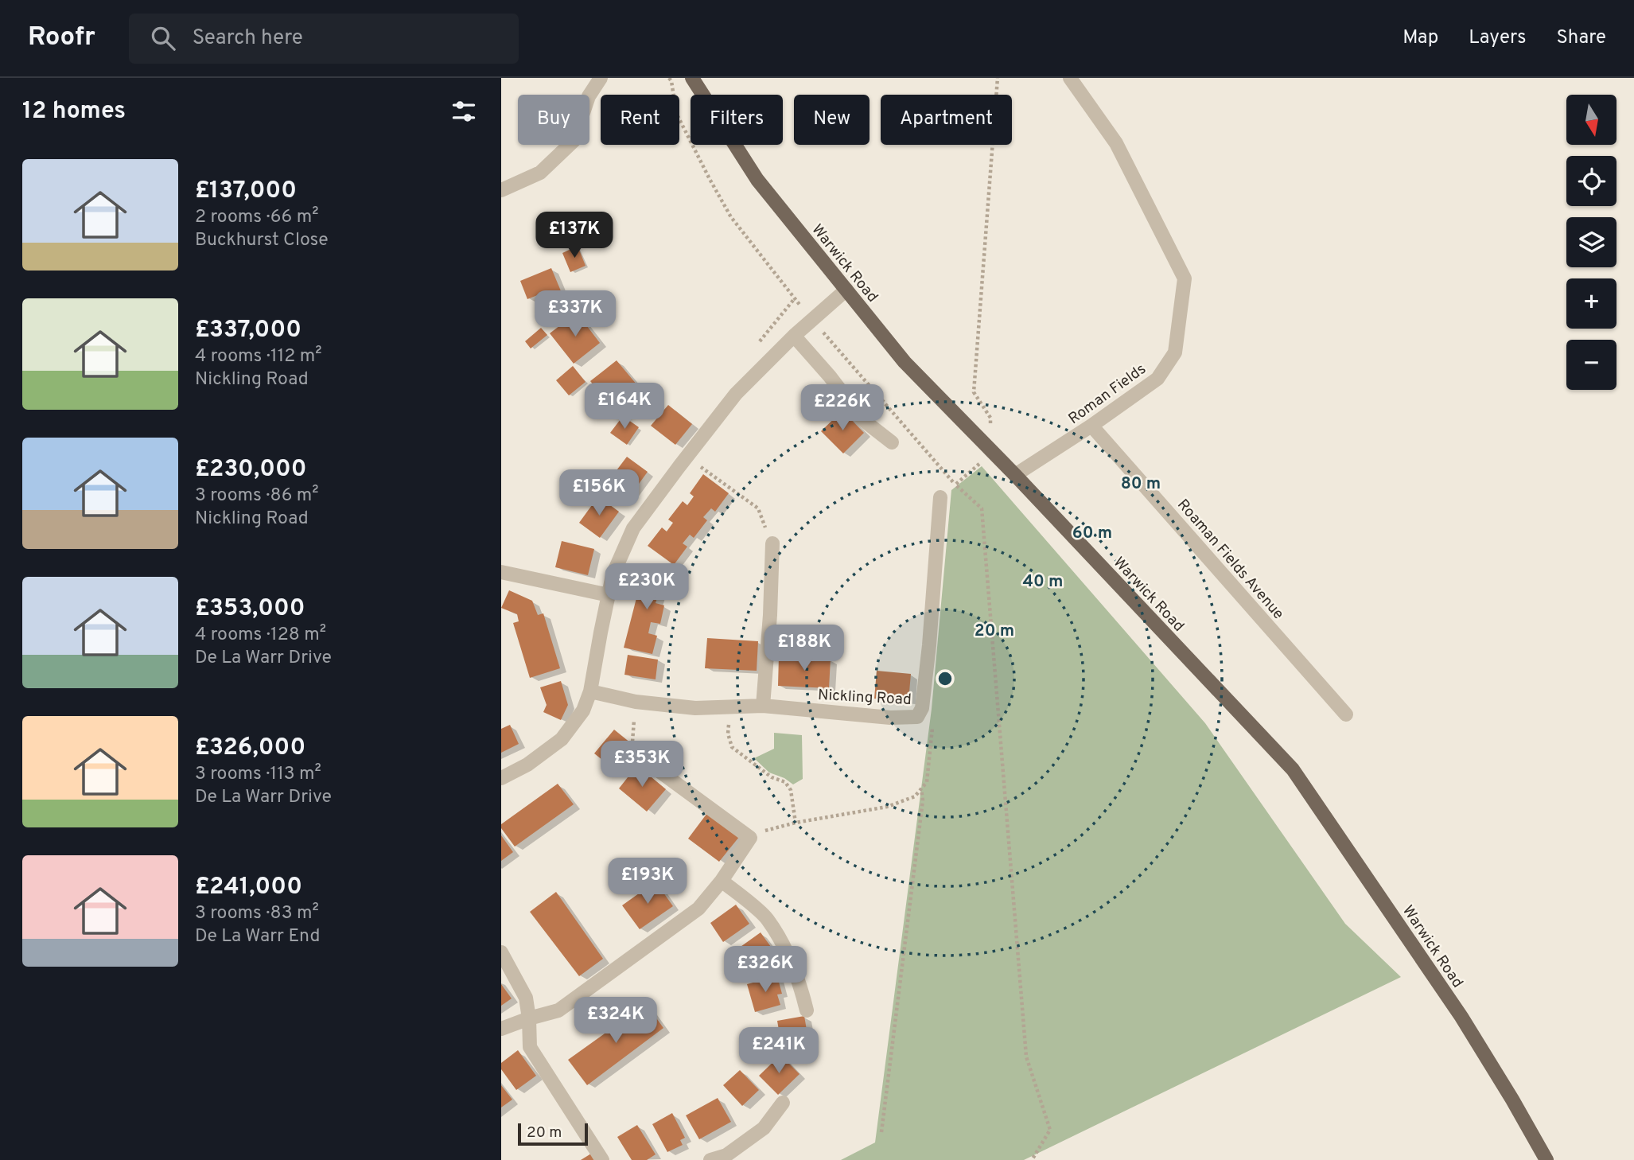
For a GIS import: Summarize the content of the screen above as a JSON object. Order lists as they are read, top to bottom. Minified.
{"streets":{"main road":["Warwick Road"],"street":["Roman Fields","Roaman Fields Avenue","Nickling Road"]},"crossings":[["Warwick Road","Roman Fields"],["Roman Fields","Roaman Fields Avenue"]],"scale_bar":"20 m","north":"bottom","page":{"header":"Roofr","search":"Search here","nav":["Map","Layers","Share"],"heading":"12 homes","map_buttons":["+","−"],"chip":["Buy","Rent","Filters","New","Apartment"],"list":[{"name":"£137,000","note":"2 rooms · 66 m² · Buckhurst Close"},{"name":"£337,000","note":"4 rooms · 112 m² · Nickling Road"},{"name":"£230,000","note":"3 rooms · 86 m² · Nickling Road"},{"name":"£353,000","note":"4 rooms · 128 m² · De La Warr Drive"},{"name":"£326,000","note":"3 rooms · 113 m² · De La Warr Drive"},{"name":"£241,000","note":"3 rooms · 83 m² · De La Warr End"}],"price":["£137K","£337K","£164K","£226K","£156K","£230K","£188K","£353K","£193K","£326K","£324K","£241K"],"scale":"20 m"},"rings":["80 m","60 m","40 m","20 m"]}
